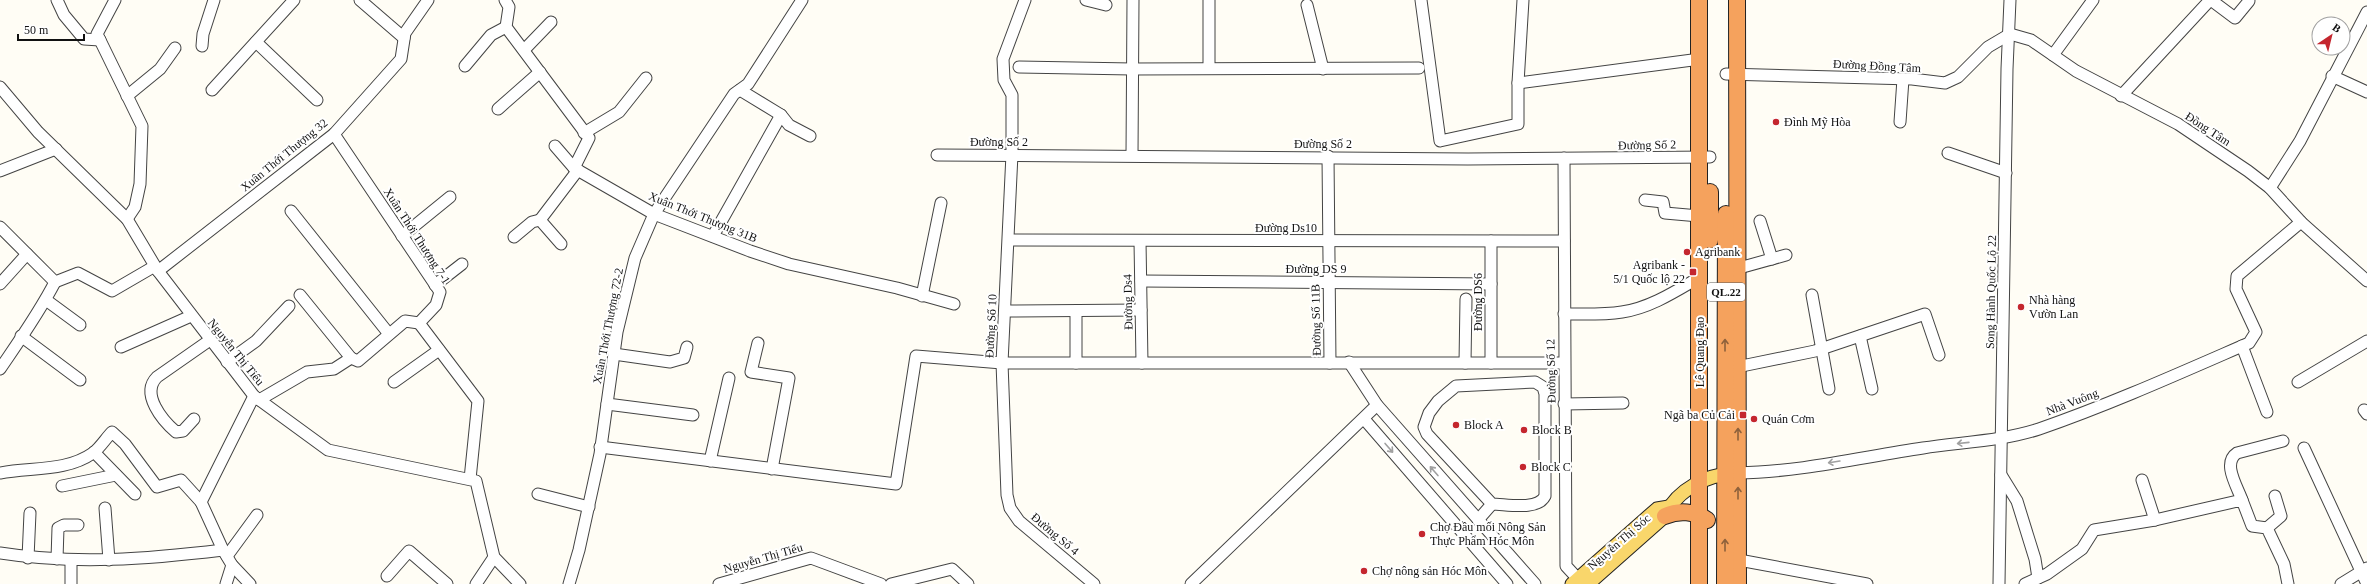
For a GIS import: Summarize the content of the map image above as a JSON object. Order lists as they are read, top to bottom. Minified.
{"streets":{"highway":["QL.22","Lê Quang Đạo"],"main road":["Nguyễn Thị Sóc"],"street":["Đường Đồng Tâm","Đồng Tâm","Đường Số 2","Xuân Thới Thượng 32","Xuân Thới Thượng 31B","Đường Ds10","Xuân Thới Thượng 7-1","Đường DS 9","Song Hành Quốc Lộ 22","Đường Ds4","Đường DS6","Đường Số 11B","Xuân Thới Thượng 72-2","Đường Số 10","Nguyễn Thị Tiểu","Đường Số 12","Nhà Vuông","Đường Số 4"]},"crossings":[["Đường Đồng Tâm","Đồng Tâm"],["Đường Đồng Tâm","Song Hành Quốc Lộ 22"],["Đường Đồng Tâm","Lê Quang Đạo"],["Đồng Tâm","Song Hành Quốc Lộ 22"],["Đồng Tâm","Nhà Vuông"],["Đường Số 2","Đường Số 11B"],["Đường Số 2","Đường Số 10"],["Đường Số 2","Lê Quang Đạo"],["Đường Số 2","Đường Số 12"],["Xuân Thới Thượng 32","Xuân Thới Thượng 7-1"],["Xuân Thới Thượng 32","Nguyễn Thị Tiểu"],["Xuân Thới Thượng 31B","Xuân Thới Thượng 72-2"],["Đường Ds10","Đường Ds4"],["Đường Ds10","Đường DS6"],["Đường Ds10","Đường Số 11B"],["Đường Ds10","Đường Số 10"],["Đường Ds10","Đường Số 12"],["Đường DS 9","Đường Ds4"],["Đường DS 9","Đường DS6"],["Đường DS 9","Đường Số 11B"],["Song Hành Quốc Lộ 22","Nhà Vuông"],["Đường Số 10","Đường Số 4"],["Lê Quang Đạo","Nhà Vuông"],["Lê Quang Đạo","Nguyễn Thị Sóc"],["Đường Số 12","Nguyễn Thị Sóc"],["Nhà Vuông","Nguyễn Thị Sóc"]],"one_way":["Nhà Vuông"],"places":{"other":["Đình Mỹ Hòa","Agribank","Nhà hàng Vườn Lan","Quán Cơm","Block A","Block B","Block C","Chợ Đầu mối Nông Sản Thực Phẩm Hóc Môn","Chợ nông sản Hóc Môn"],"transit":["Agribank - 5/1 Quốc lộ 22","Ngã ba Củ Cải"]},"scale_bar":"50 m","north":"top right"}
